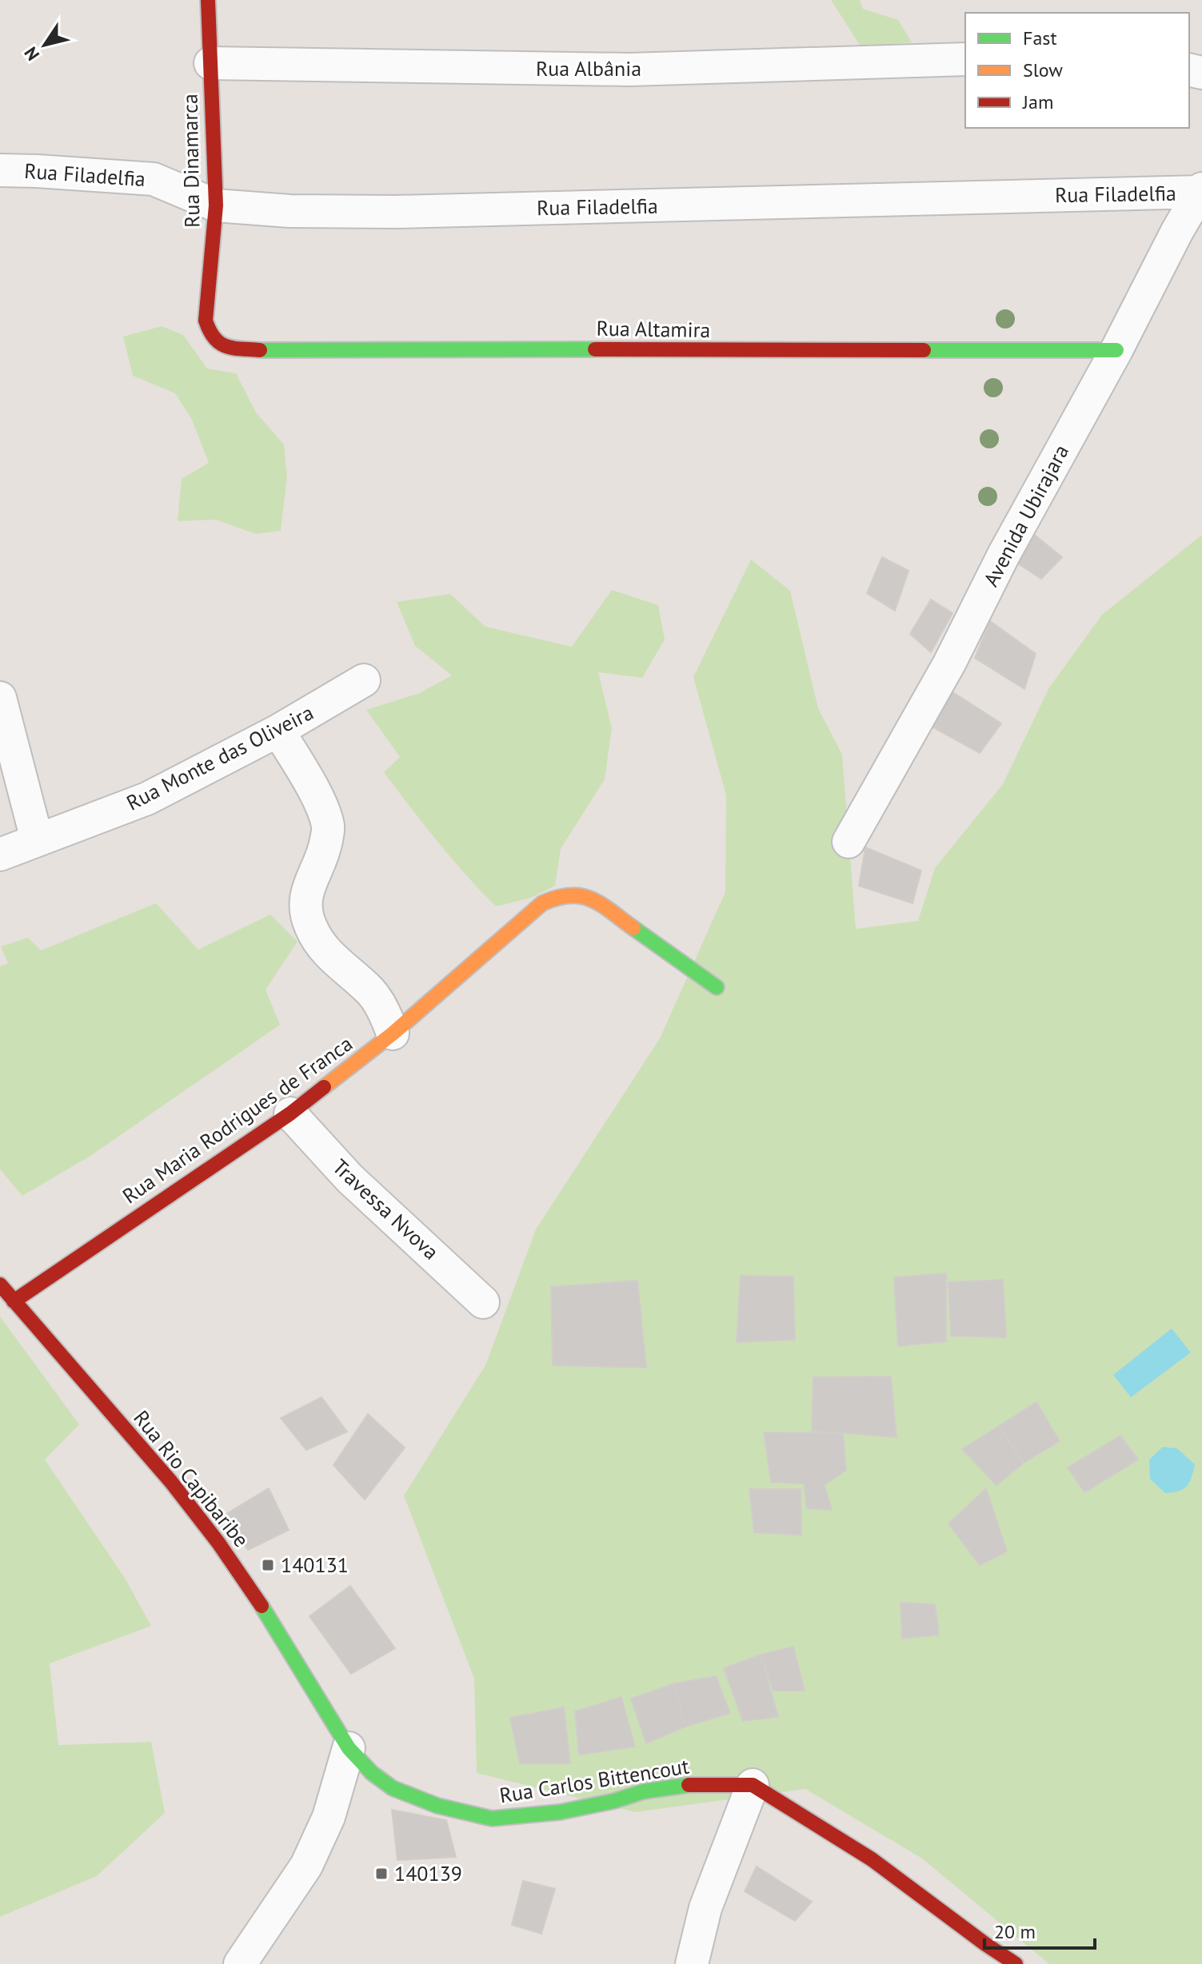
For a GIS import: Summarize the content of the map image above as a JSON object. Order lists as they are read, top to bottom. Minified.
{"streets":{"street":["Rua Albânia","Rua Dinamarca","Rua Filadelfia","Rua Altamira","Avenida Ubirajara","Rua Monte das Oliveira","Rua Maria Rodrigues de Franca","Travessa Nvova","Rua Rio Capibaribe","Rua Carlos Bittencout"]},"crossings":[["Rua Albânia","Rua Dinamarca"],["Rua Dinamarca","Rua Filadelfia"],["Rua Dinamarca","Rua Altamira"],["Rua Filadelfia","Avenida Ubirajara"],["Rua Altamira","Avenida Ubirajara"],["Rua Maria Rodrigues de Franca","Travessa Nvova"],["Rua Maria Rodrigues de Franca","Rua Rio Capibaribe"],["Rua Rio Capibaribe","Rua Carlos Bittencout"]],"places":{"transit":["140131","140139"]},"legend":["Fast","Slow","Jam"],"scale_bar":"20 m","north":"bottom left"}
